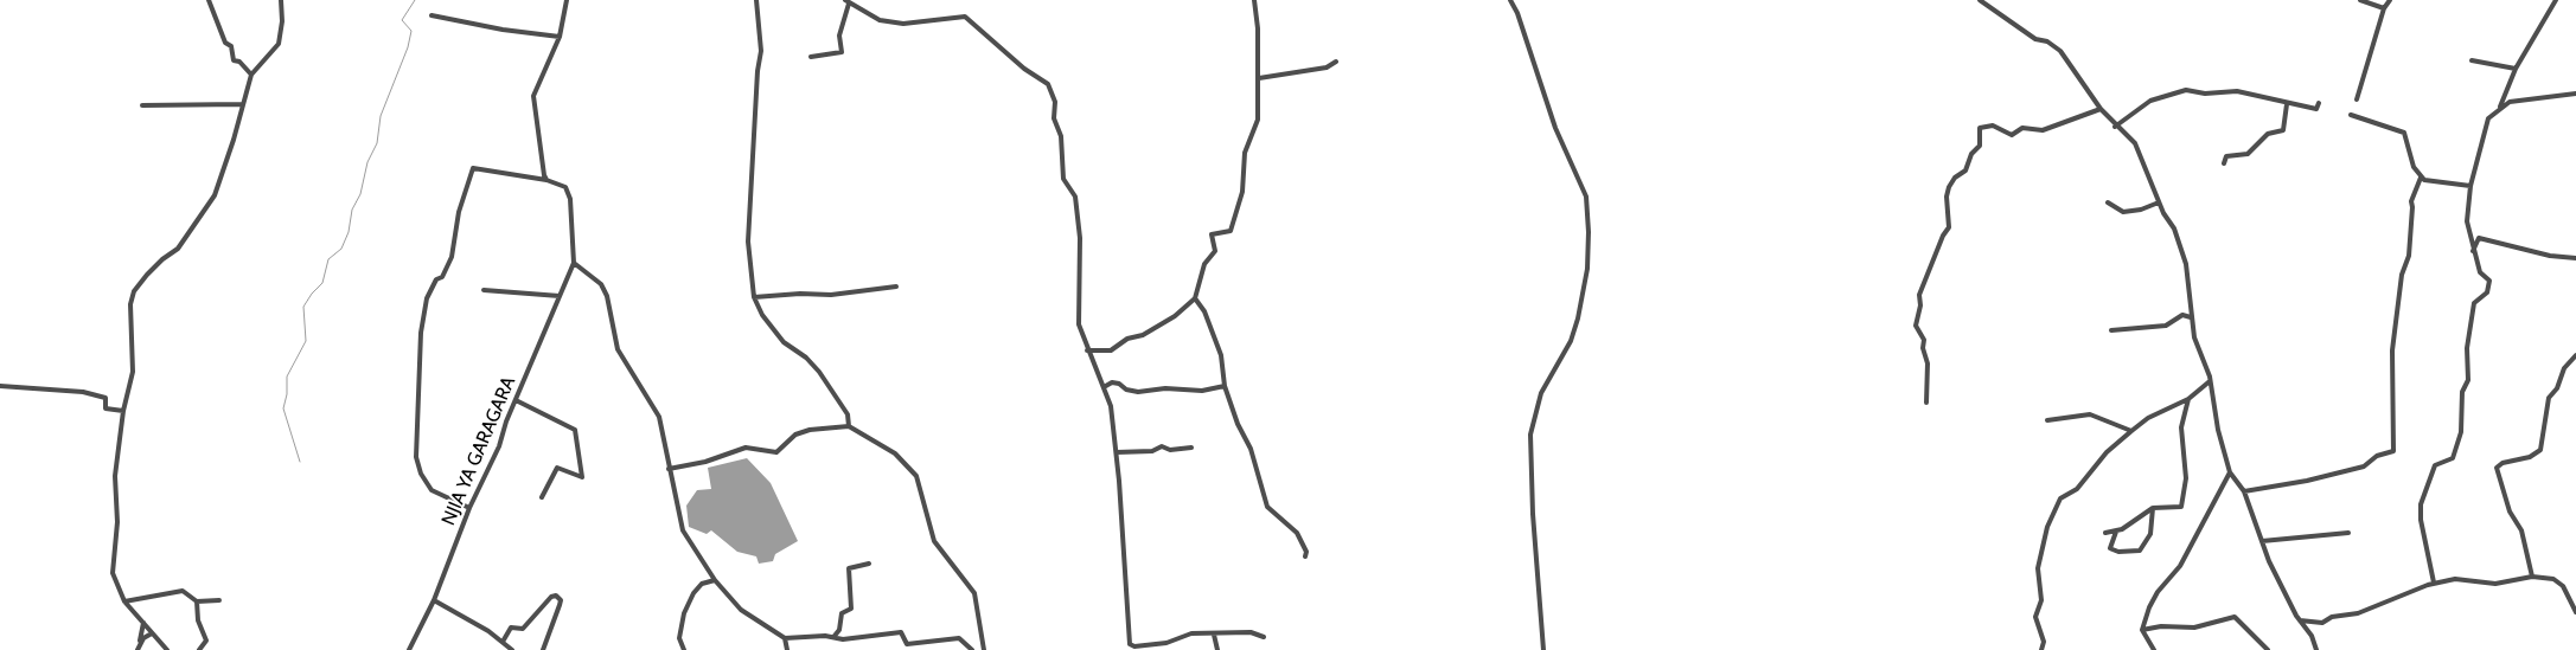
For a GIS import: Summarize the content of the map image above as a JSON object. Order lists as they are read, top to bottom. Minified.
{"streets":{"street":["NJIA YA GARAGARA"]}}
